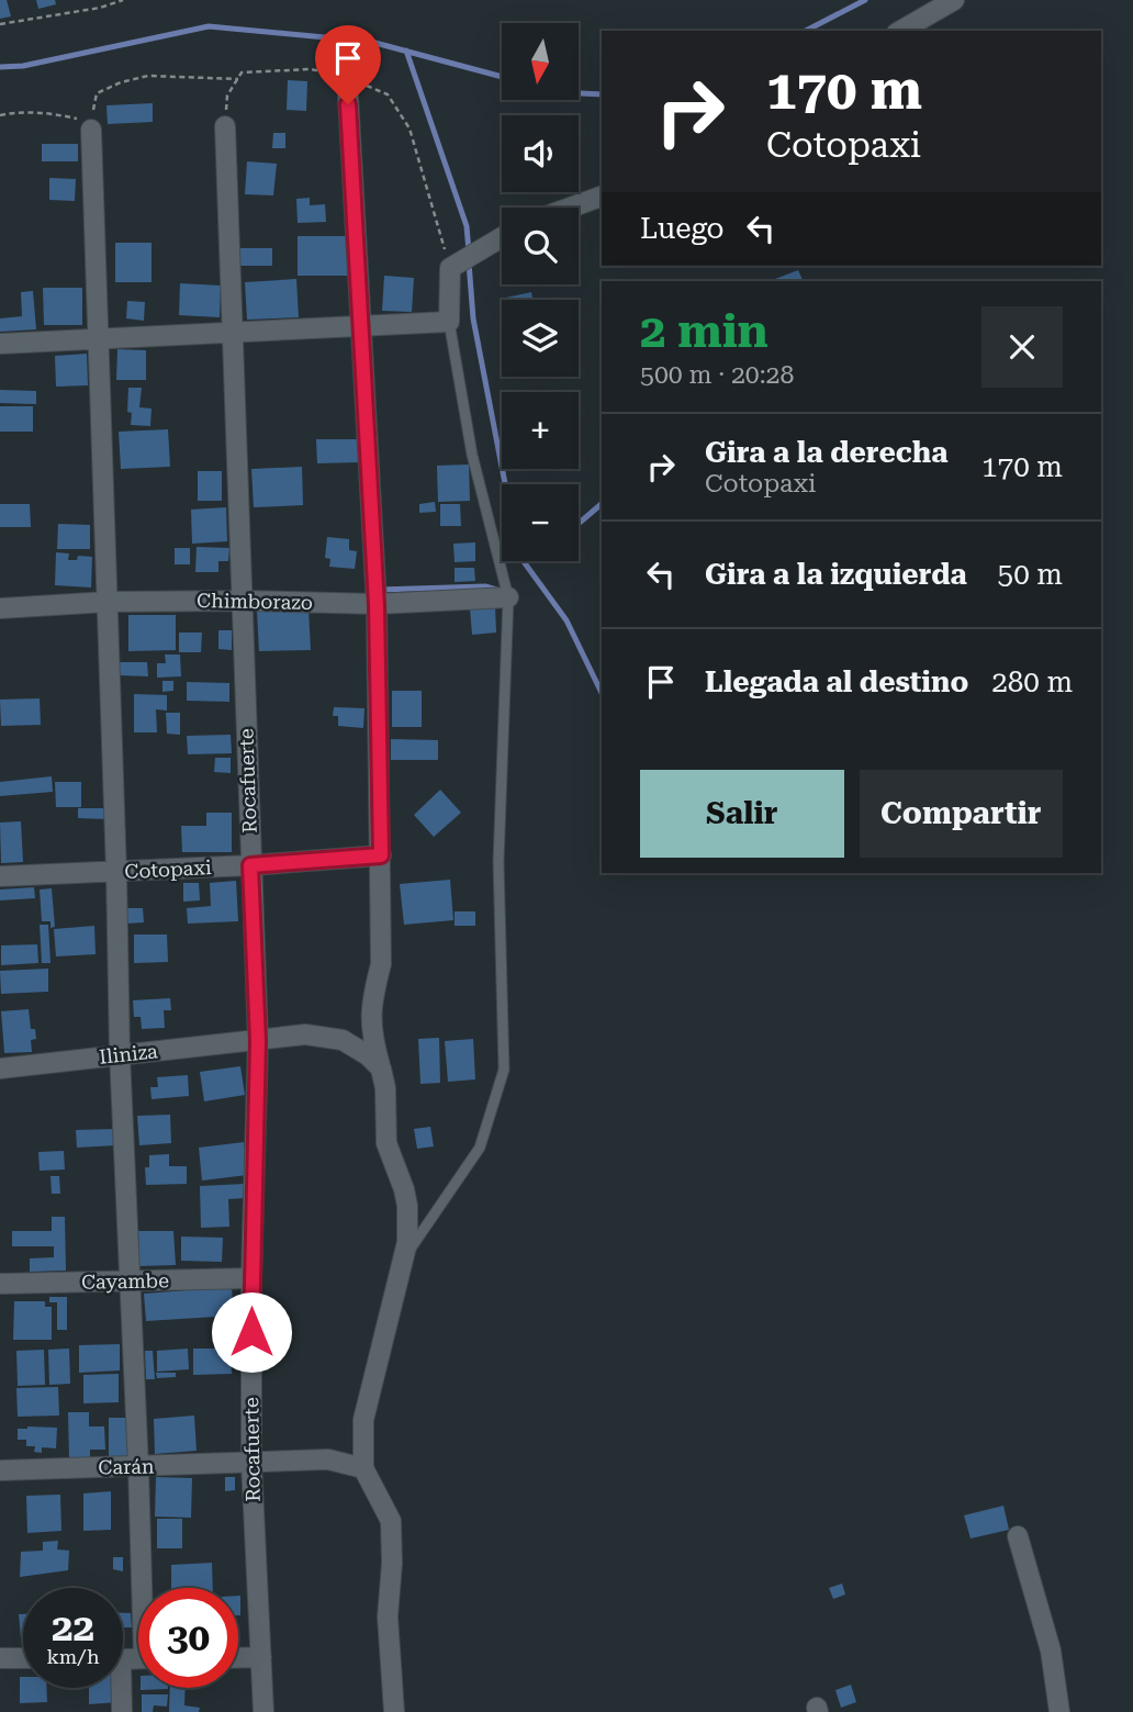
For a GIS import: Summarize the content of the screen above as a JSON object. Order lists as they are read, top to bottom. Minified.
{"streets":{"street":["Chimborazo","Rocafuerte","Cotopaxi","Iliniza","Cayambe","Carán"]},"crossings":[["Chimborazo","Rocafuerte"],["Rocafuerte","Cotopaxi"],["Rocafuerte","Iliniza"],["Rocafuerte","Cayambe"],["Rocafuerte","Carán"]],"north":"bottom","page":{"map_buttons":["+","−"],"turn":["170 m","Cotopaxi"],"then":"Luego","heading":["2 min","500 m · 20:28"],"list":[{"name":"Gira a la derecha","note":"Cotopaxi","value":"170 m"},{"name":"Gira a la izquierda","value":"50 m"},{"name":"Llegada al destino","value":"280 m"}],"buttons":["Salir","Compartir"],"speed":"22 km/h","limit":"30"}}
